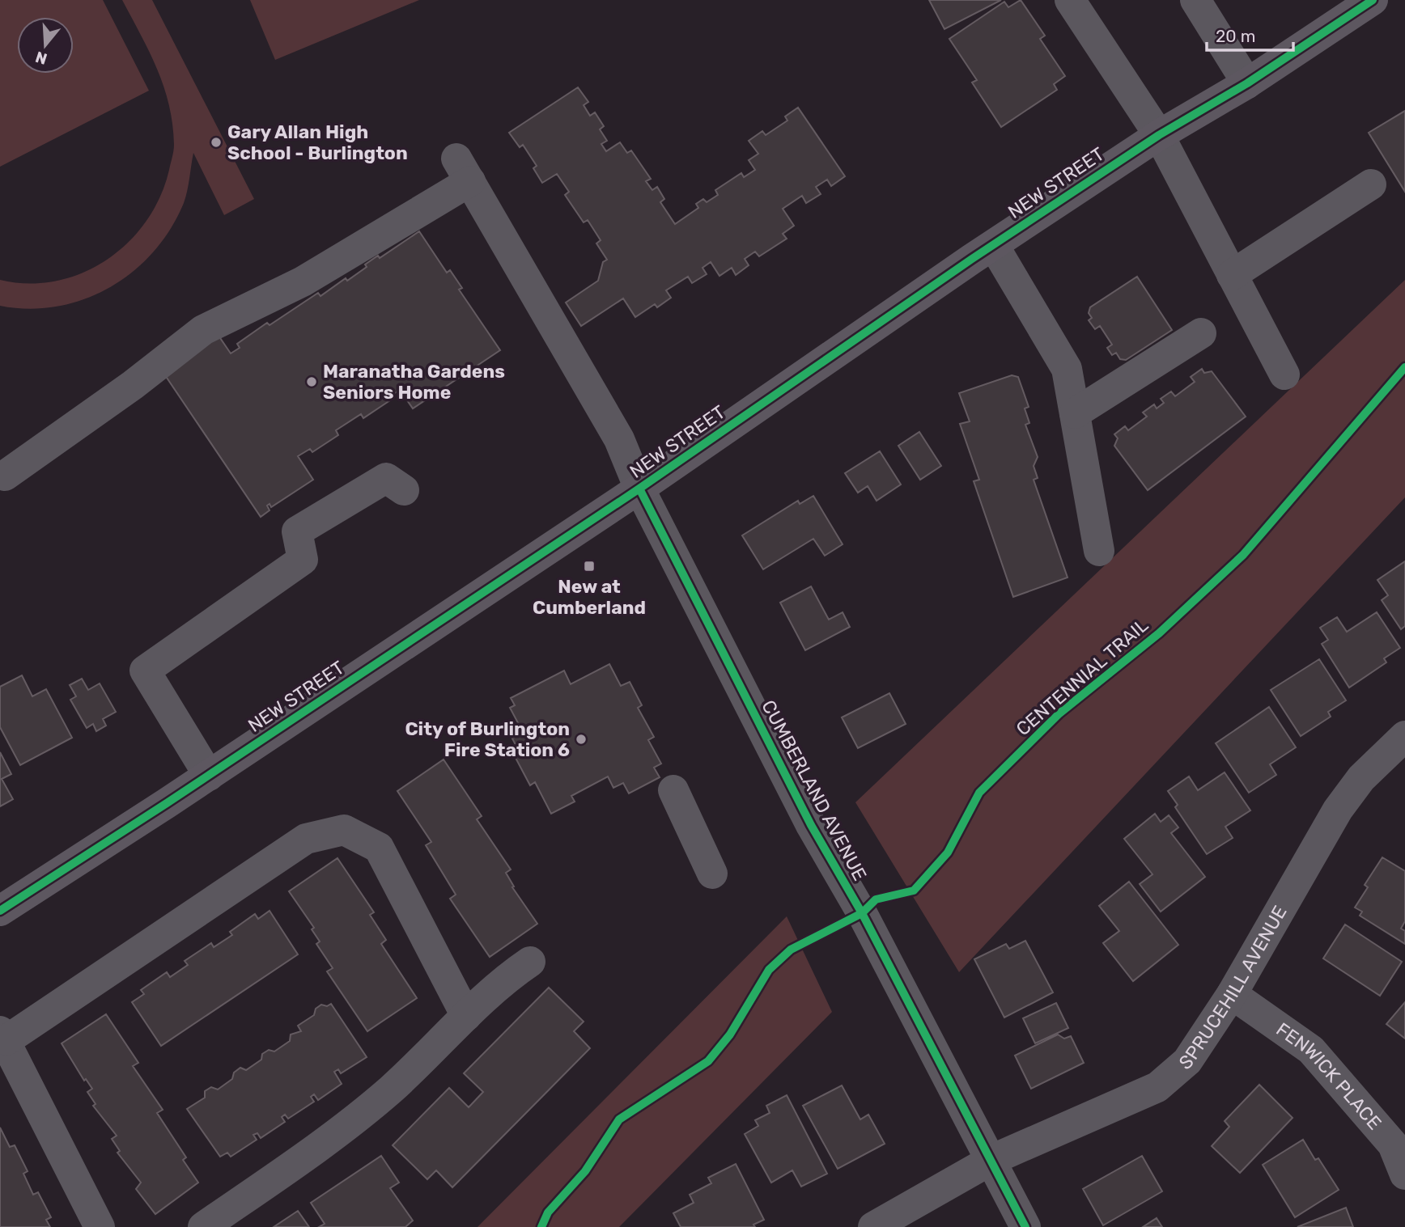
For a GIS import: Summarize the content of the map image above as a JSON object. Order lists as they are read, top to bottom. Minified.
{"streets":{"main road":["NEW STREET"],"street":["CUMBERLAND AVENUE","SPRUCEHILL AVENUE","FENWICK PLACE"],"cycle path":["CENTENNIAL TRAIL"]},"crossings":[["NEW STREET","CUMBERLAND AVENUE"],["CUMBERLAND AVENUE","SPRUCEHILL AVENUE"],["SPRUCEHILL AVENUE","FENWICK PLACE"]],"places":{"other":["Gary Allan High School - Burlington","Maranatha Gardens Seniors Home","City of Burlington Fire Station 6"],"transit":["New at Cumberland"]},"scale_bar":"20 m","north":"bottom"}
